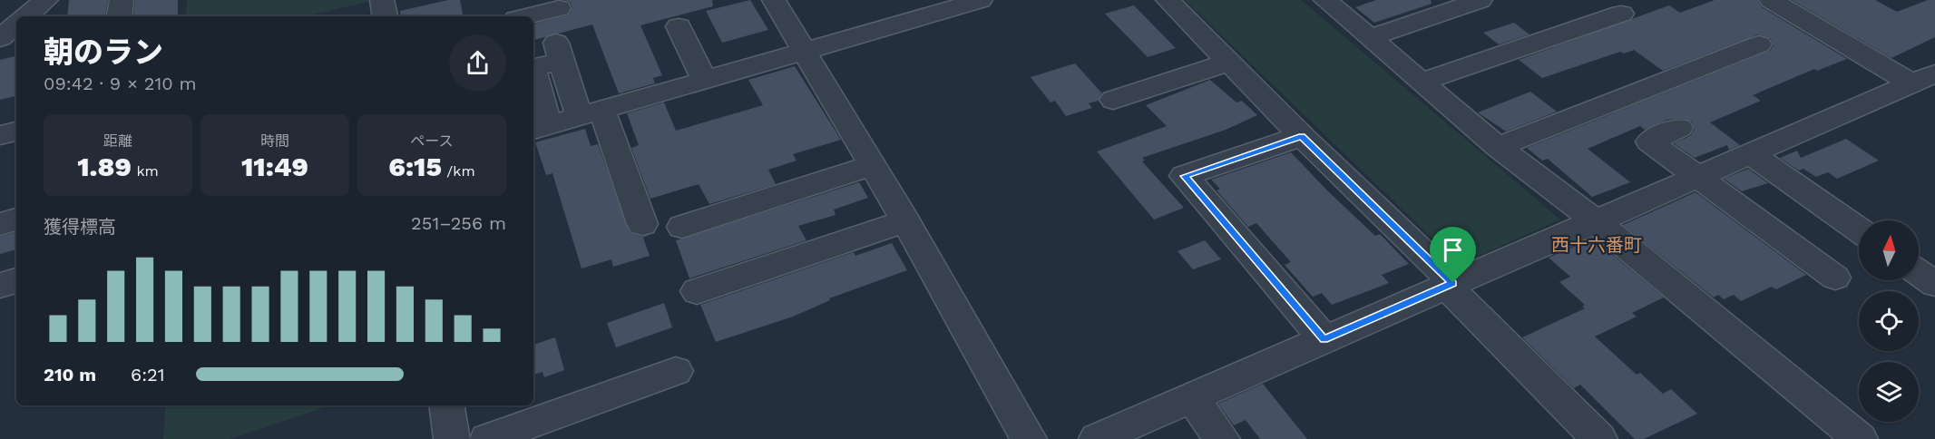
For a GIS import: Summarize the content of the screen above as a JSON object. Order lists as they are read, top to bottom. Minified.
{"districts":["西十六番町"],"north":"top","page":{"heading":["朝のラン","09:42 · 9 × 210 m"],"stats":[["距離","1.89 km"],["時間","11:49"],["ペース","6:15 /km"]],"chart":["獲得標高","251–256 m"],"list":[{"name":"210 m","note":"6:21"}]}}
